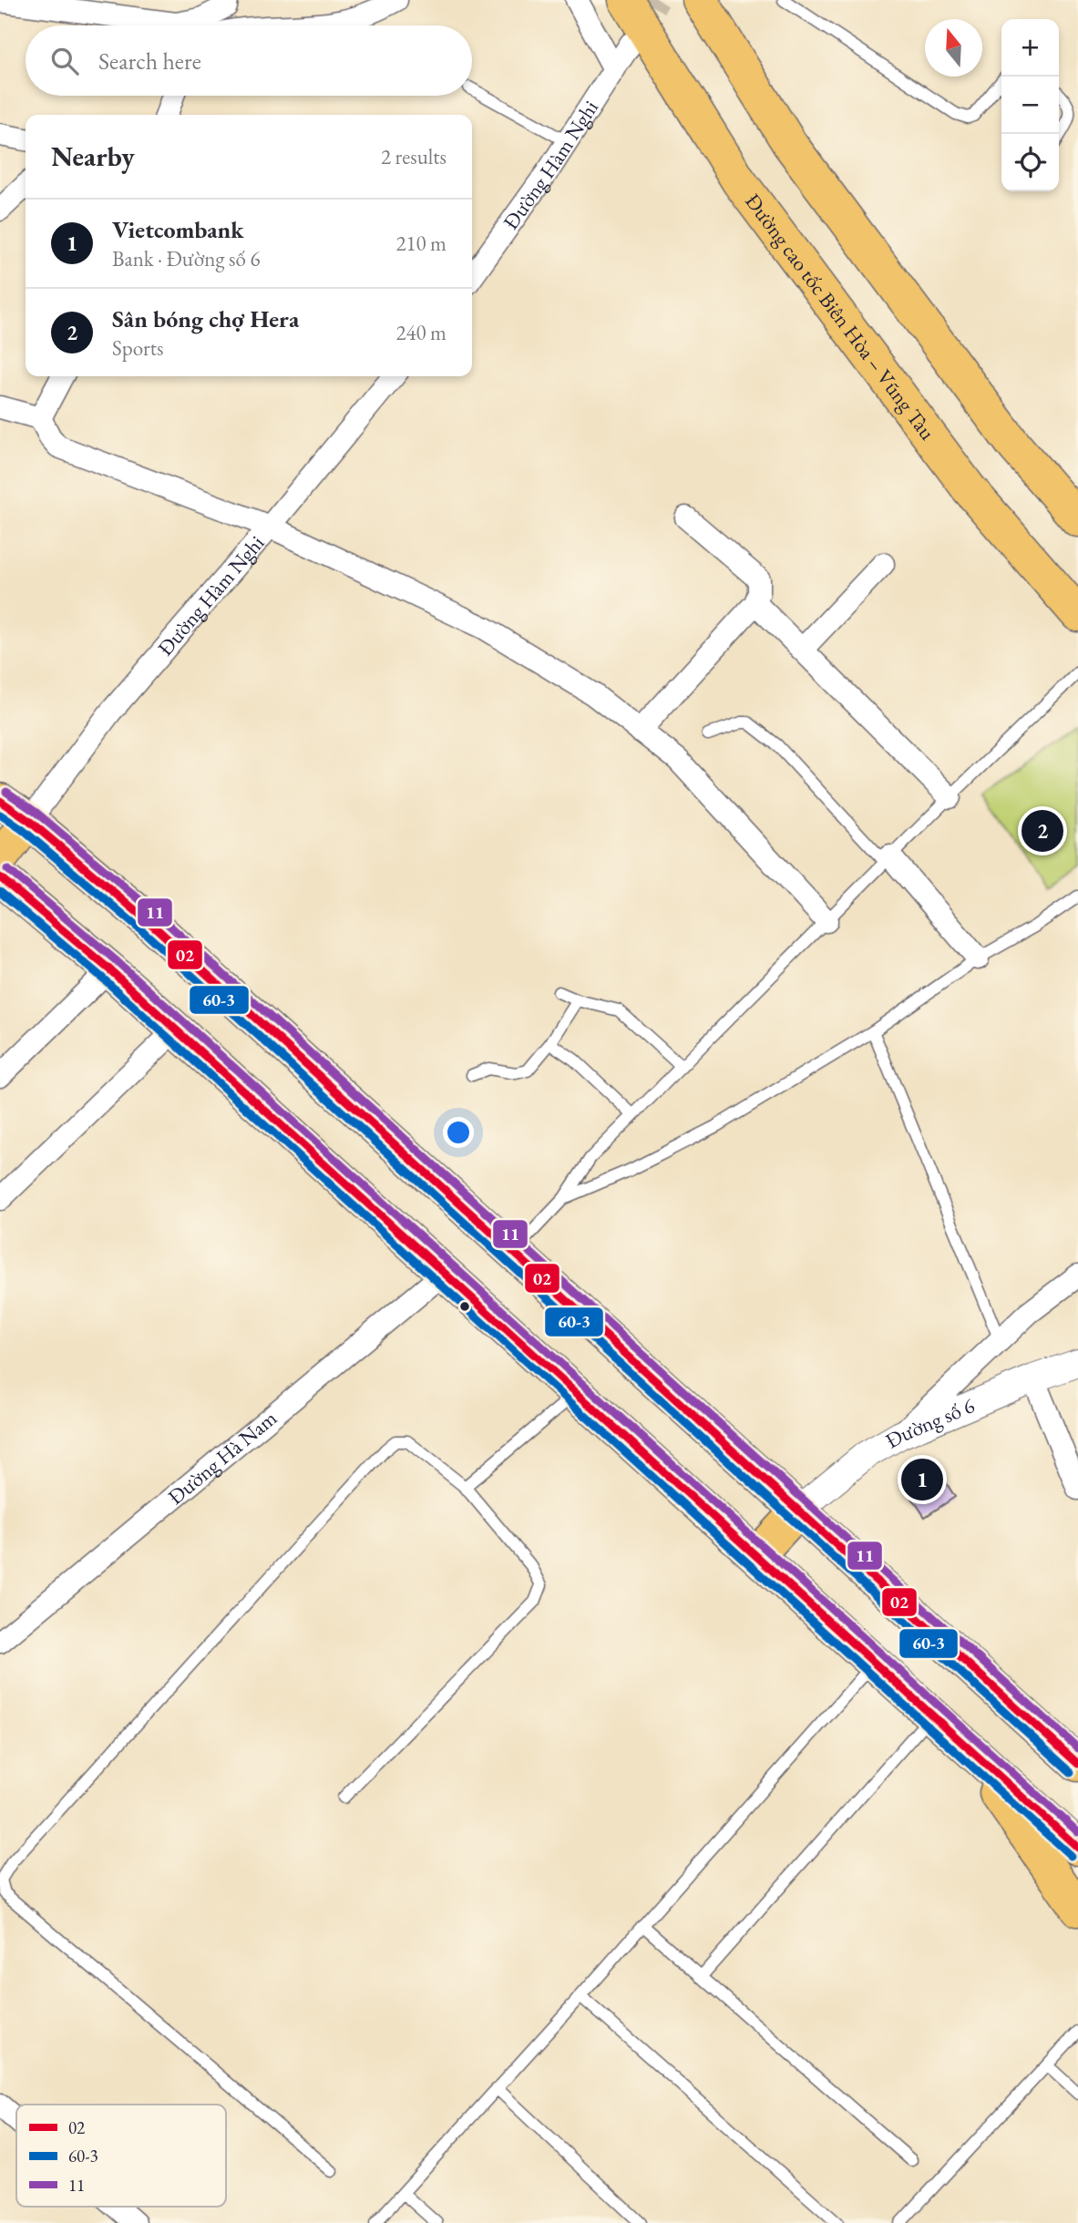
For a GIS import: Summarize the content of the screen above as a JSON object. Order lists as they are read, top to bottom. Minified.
{"streets":{"highway":["Đường cao tốc Biên Hòa – Vũng Tàu"],"street":["Đường Hàm Nghi","Đường số 6","Đường Hà Nam"]},"lines":["transit line 11","transit line 02","transit line 60-3"],"legend":["02","60-3","11"],"north":"top","page":{"map_buttons":["+","−"],"search":"Search here","heading":["Nearby","2 results"],"list":[{"mark":"1","name":"Vietcombank","note":"Bank · Đường số 6","value":"210 m"},{"mark":"2","name":"Sân bóng chợ Hera","note":"Sports","value":"240 m"}],"pins":["2","1"]}}
